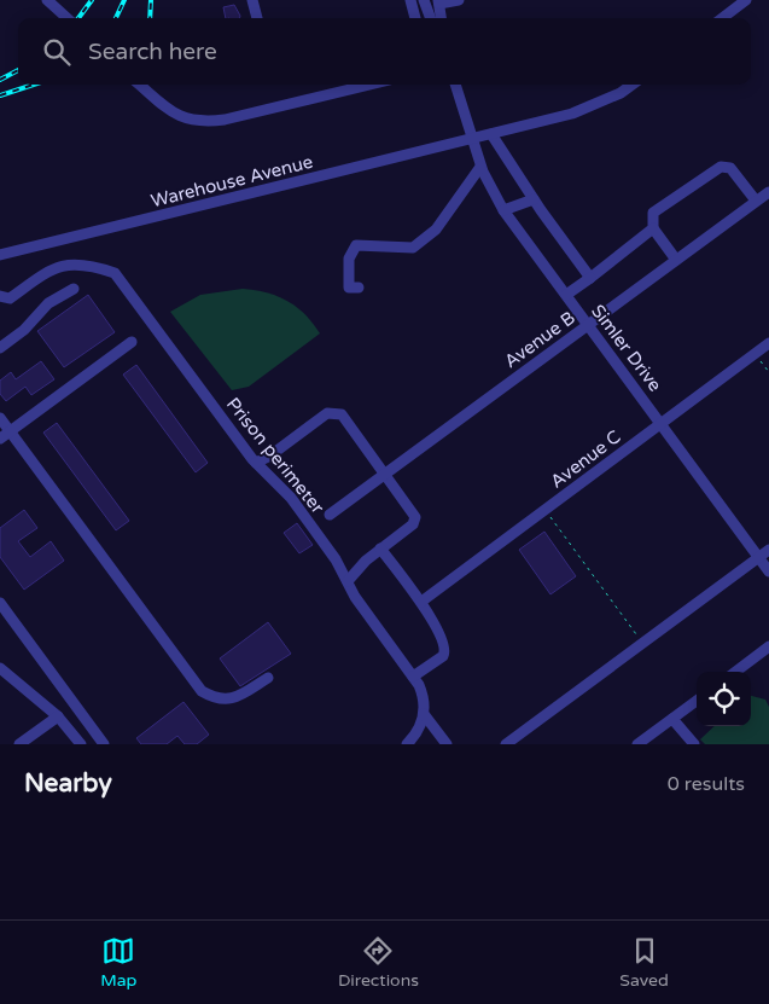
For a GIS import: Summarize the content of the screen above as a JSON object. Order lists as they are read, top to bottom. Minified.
{"streets":{"street":["Warehouse Avenue","Avenue B","Simler Drive","Prison perimeter","Avenue C"]},"crossings":[["Warehouse Avenue","Simler Drive"],["Avenue B","Simler Drive"],["Simler Drive","Avenue C"]],"page":{"search":"Search here","heading":["Nearby","0 results"],"nav":["Map","Directions","Saved"]}}
